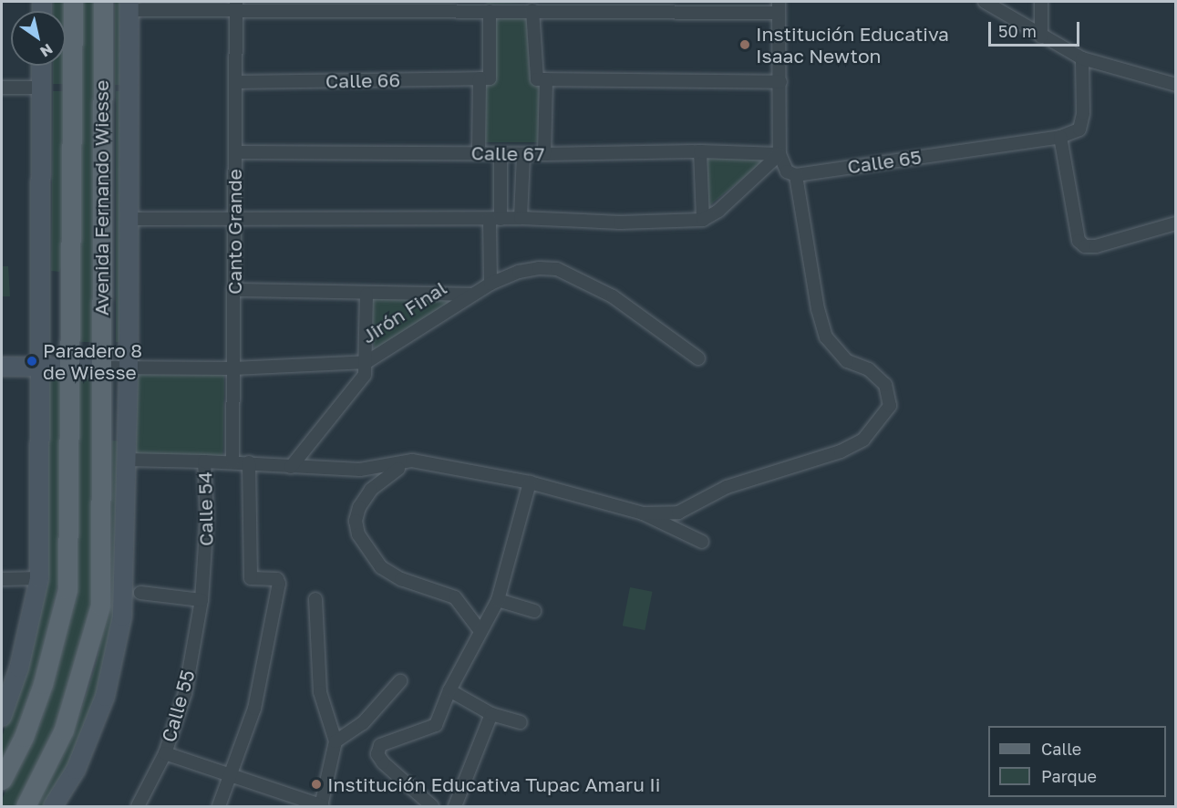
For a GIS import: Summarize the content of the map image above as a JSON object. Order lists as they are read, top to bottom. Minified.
{"streets":{"main road":["Avenida Fernando Wiesse","Jirón Final"],"street":["Calle 66","Calle 67","Calle 65","Canto Grande","Calle 54","Calle 55"]},"crossings":[["Calle 66","Canto Grande"],["Calle 67","Canto Grande"],["Avenida Fernando Wiesse","Jirón Final"],["Avenida Fernando Wiesse","Calle 54"],["Canto Grande","Jirón Final"],["Calle 54","Calle 55"]],"places":["Institución Educativa Isaac Newton","Paradero 8 de Wiesse","Institución Educativa Tupac Amaru Ii"],"legend":["Calle","Parque"],"scale_bar":"50 m","north":"bottom right"}
